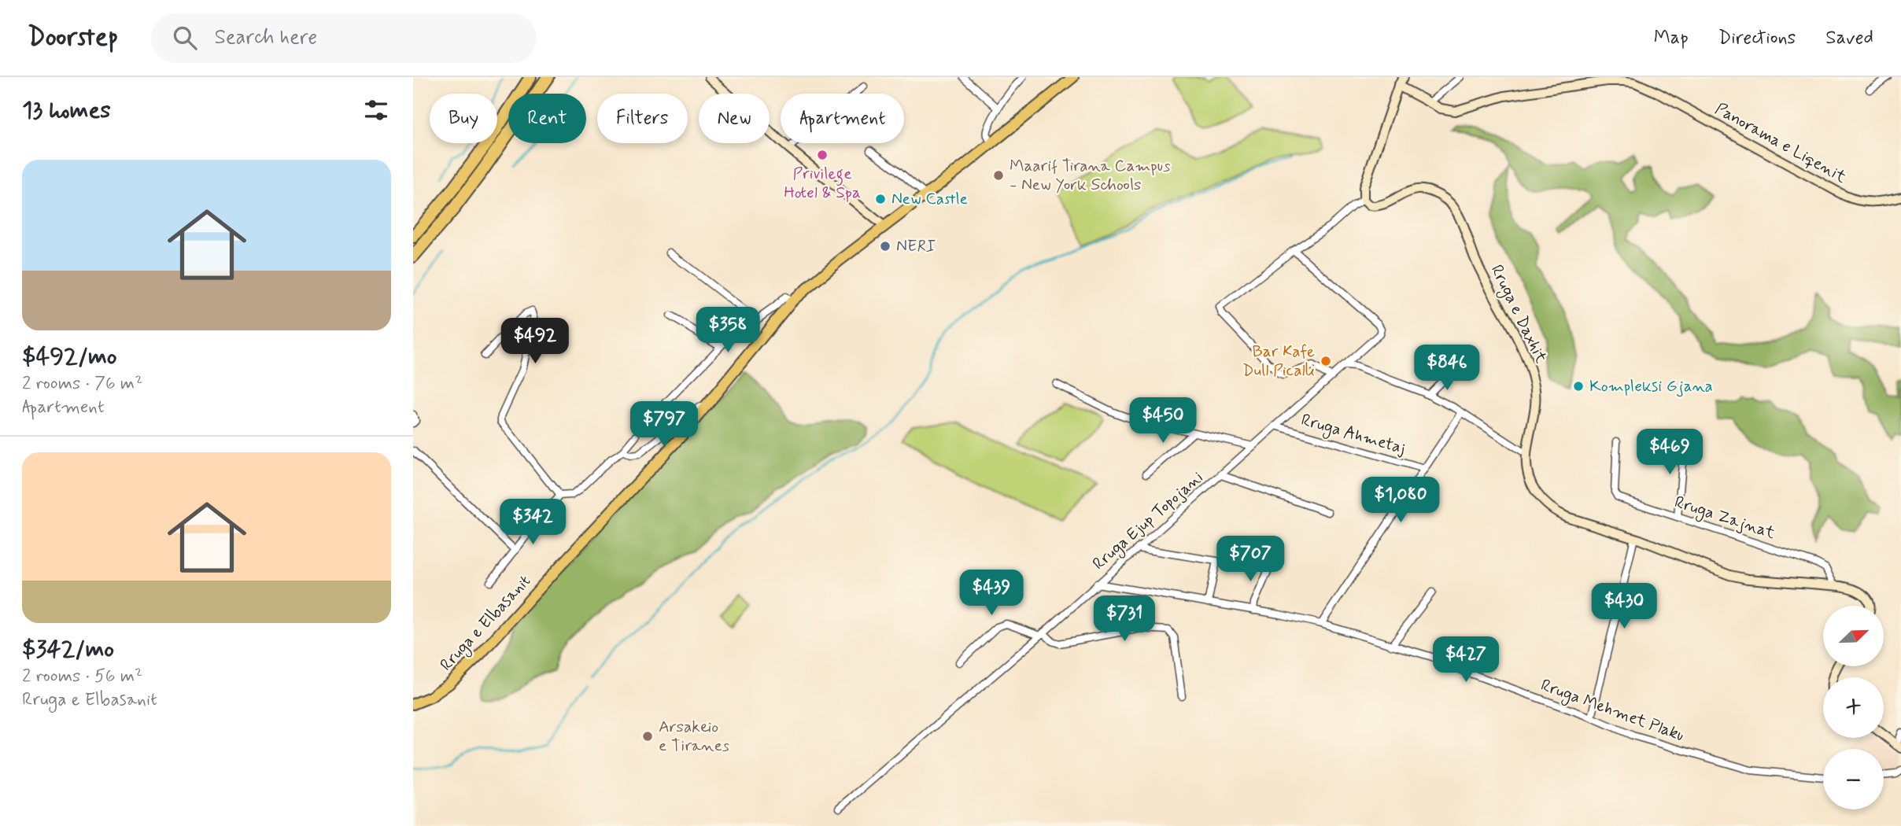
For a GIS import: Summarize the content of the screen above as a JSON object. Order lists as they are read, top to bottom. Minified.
{"streets":{"main road":["Rruga e Elbasanit"],"street":["Panorama e Liqenit","Rruga e Daxhit","Rruga Ahmetaj","Rruga Zajnat","Rruga Ejup Topojani","Rruga Mehmet Plaku"]},"crossings":[["Rruga e Daxhit","Rruga Zajnat"],["Rruga Ahmetaj","Rruga Ejup Topojani"],["Rruga Ejup Topojani","Rruga Mehmet Plaku"]],"places":["Privilege Hotel & Spa","Maarif Tirana Campus - New York Schools","New Castle","NERI","Bar Kafe Dull Picalli","Kompleksi Gjana","Arsakeio e Tiranes"],"north":"top right","page":{"header":"Doorstep","search":"Search here","nav":["Map","Directions","Saved"],"heading":"13 homes","chip":["Buy","Rent","Filters","New","Apartment"],"list":[{"name":"$492/mo","note":"2 rooms · 76 m² · Apartment"},{"name":"$342/mo","note":"2 rooms · 56 m² · Rruga e Elbasanit"}],"price":["$358","$492","$846","$450","$797","$469","$1,080","$342","$707","$439","$430","$731","$427"],"map_buttons":["+","−"]}}
